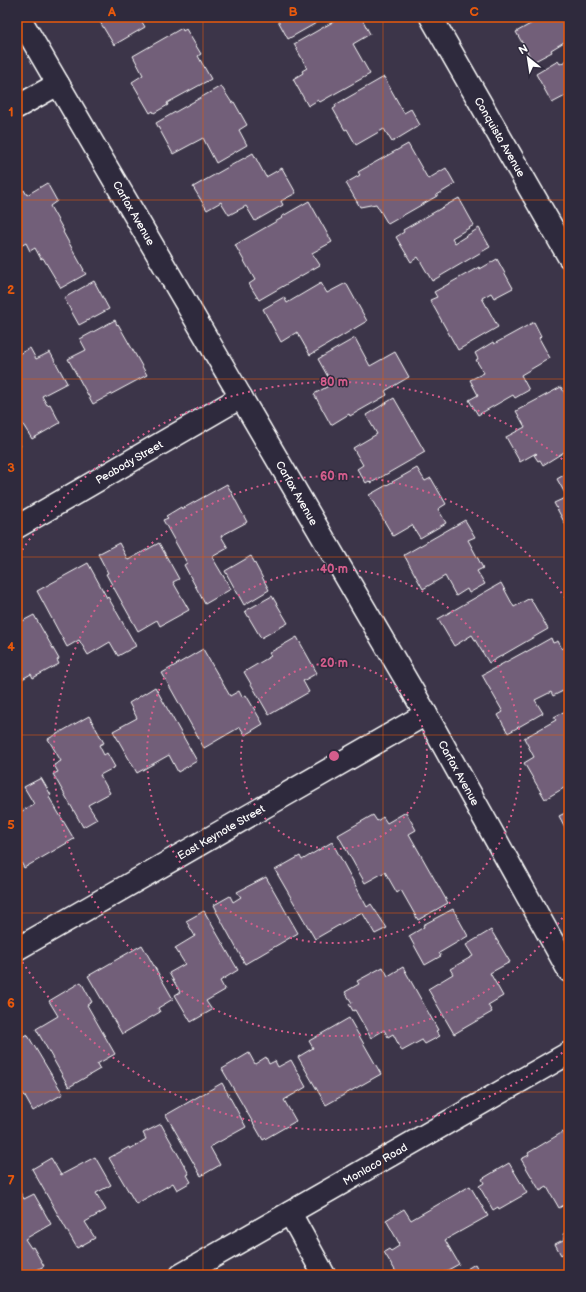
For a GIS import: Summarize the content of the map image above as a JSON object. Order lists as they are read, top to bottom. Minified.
{"streets":{"street":["Conquista Avenue","Carfax Avenue","Peabody Street","East Keynote Street","Monlaco Road"]},"crossings":[["Carfax Avenue","Peabody Street"],["Carfax Avenue","East Keynote Street"]],"north":"top left","grid":{"columns":["A","B","C"],"rows":["1","2","3","4","5","6","7"]},"rings":["80 m","60 m","40 m","20 m"]}
